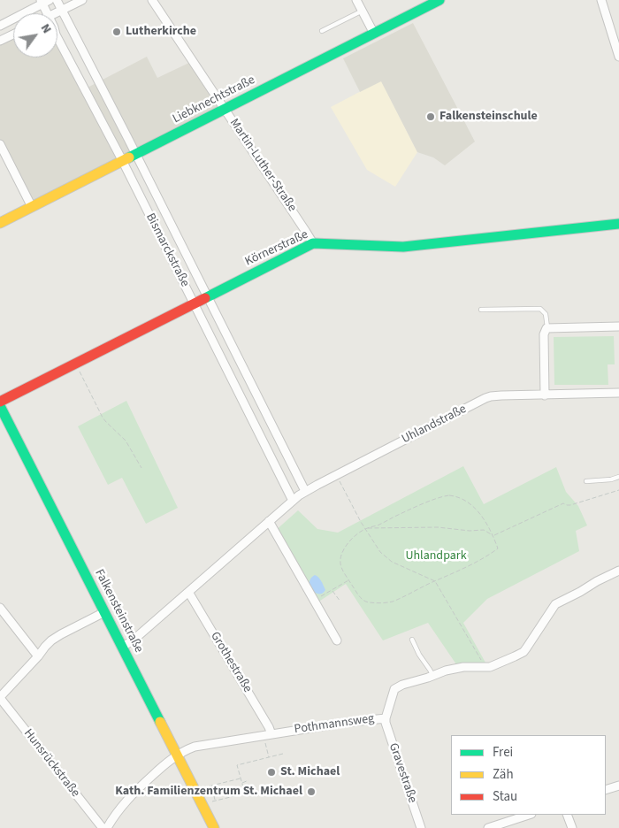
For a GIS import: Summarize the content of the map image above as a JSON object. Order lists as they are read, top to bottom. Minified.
{"streets":{"street":["Liebknechtstraße","Martin-Luther-Straße","Körnerstraße","Bismarckstraße","Uhlandstraße","Falkensteinstraße","Grothestraße","Pothmannsweg","Hunsrückstraße","Gravestraße"]},"crossings":[["Liebknechtstraße","Martin-Luther-Straße"],["Liebknechtstraße","Bismarckstraße"],["Martin-Luther-Straße","Körnerstraße"],["Körnerstraße","Bismarckstraße"],["Bismarckstraße","Uhlandstraße"],["Uhlandstraße","Falkensteinstraße"],["Uhlandstraße","Grothestraße"],["Falkensteinstraße","Pothmannsweg"],["Grothestraße","Pothmannsweg"],["Pothmannsweg","Gravestraße"]],"parks":["Uhlandpark"],"places":["Lutherkirche","Falkensteinschule","St. Michael","Kath. Familienzentrum St. Michael"],"legend":["Frei","Zäh","Stau"],"north":"top right"}
